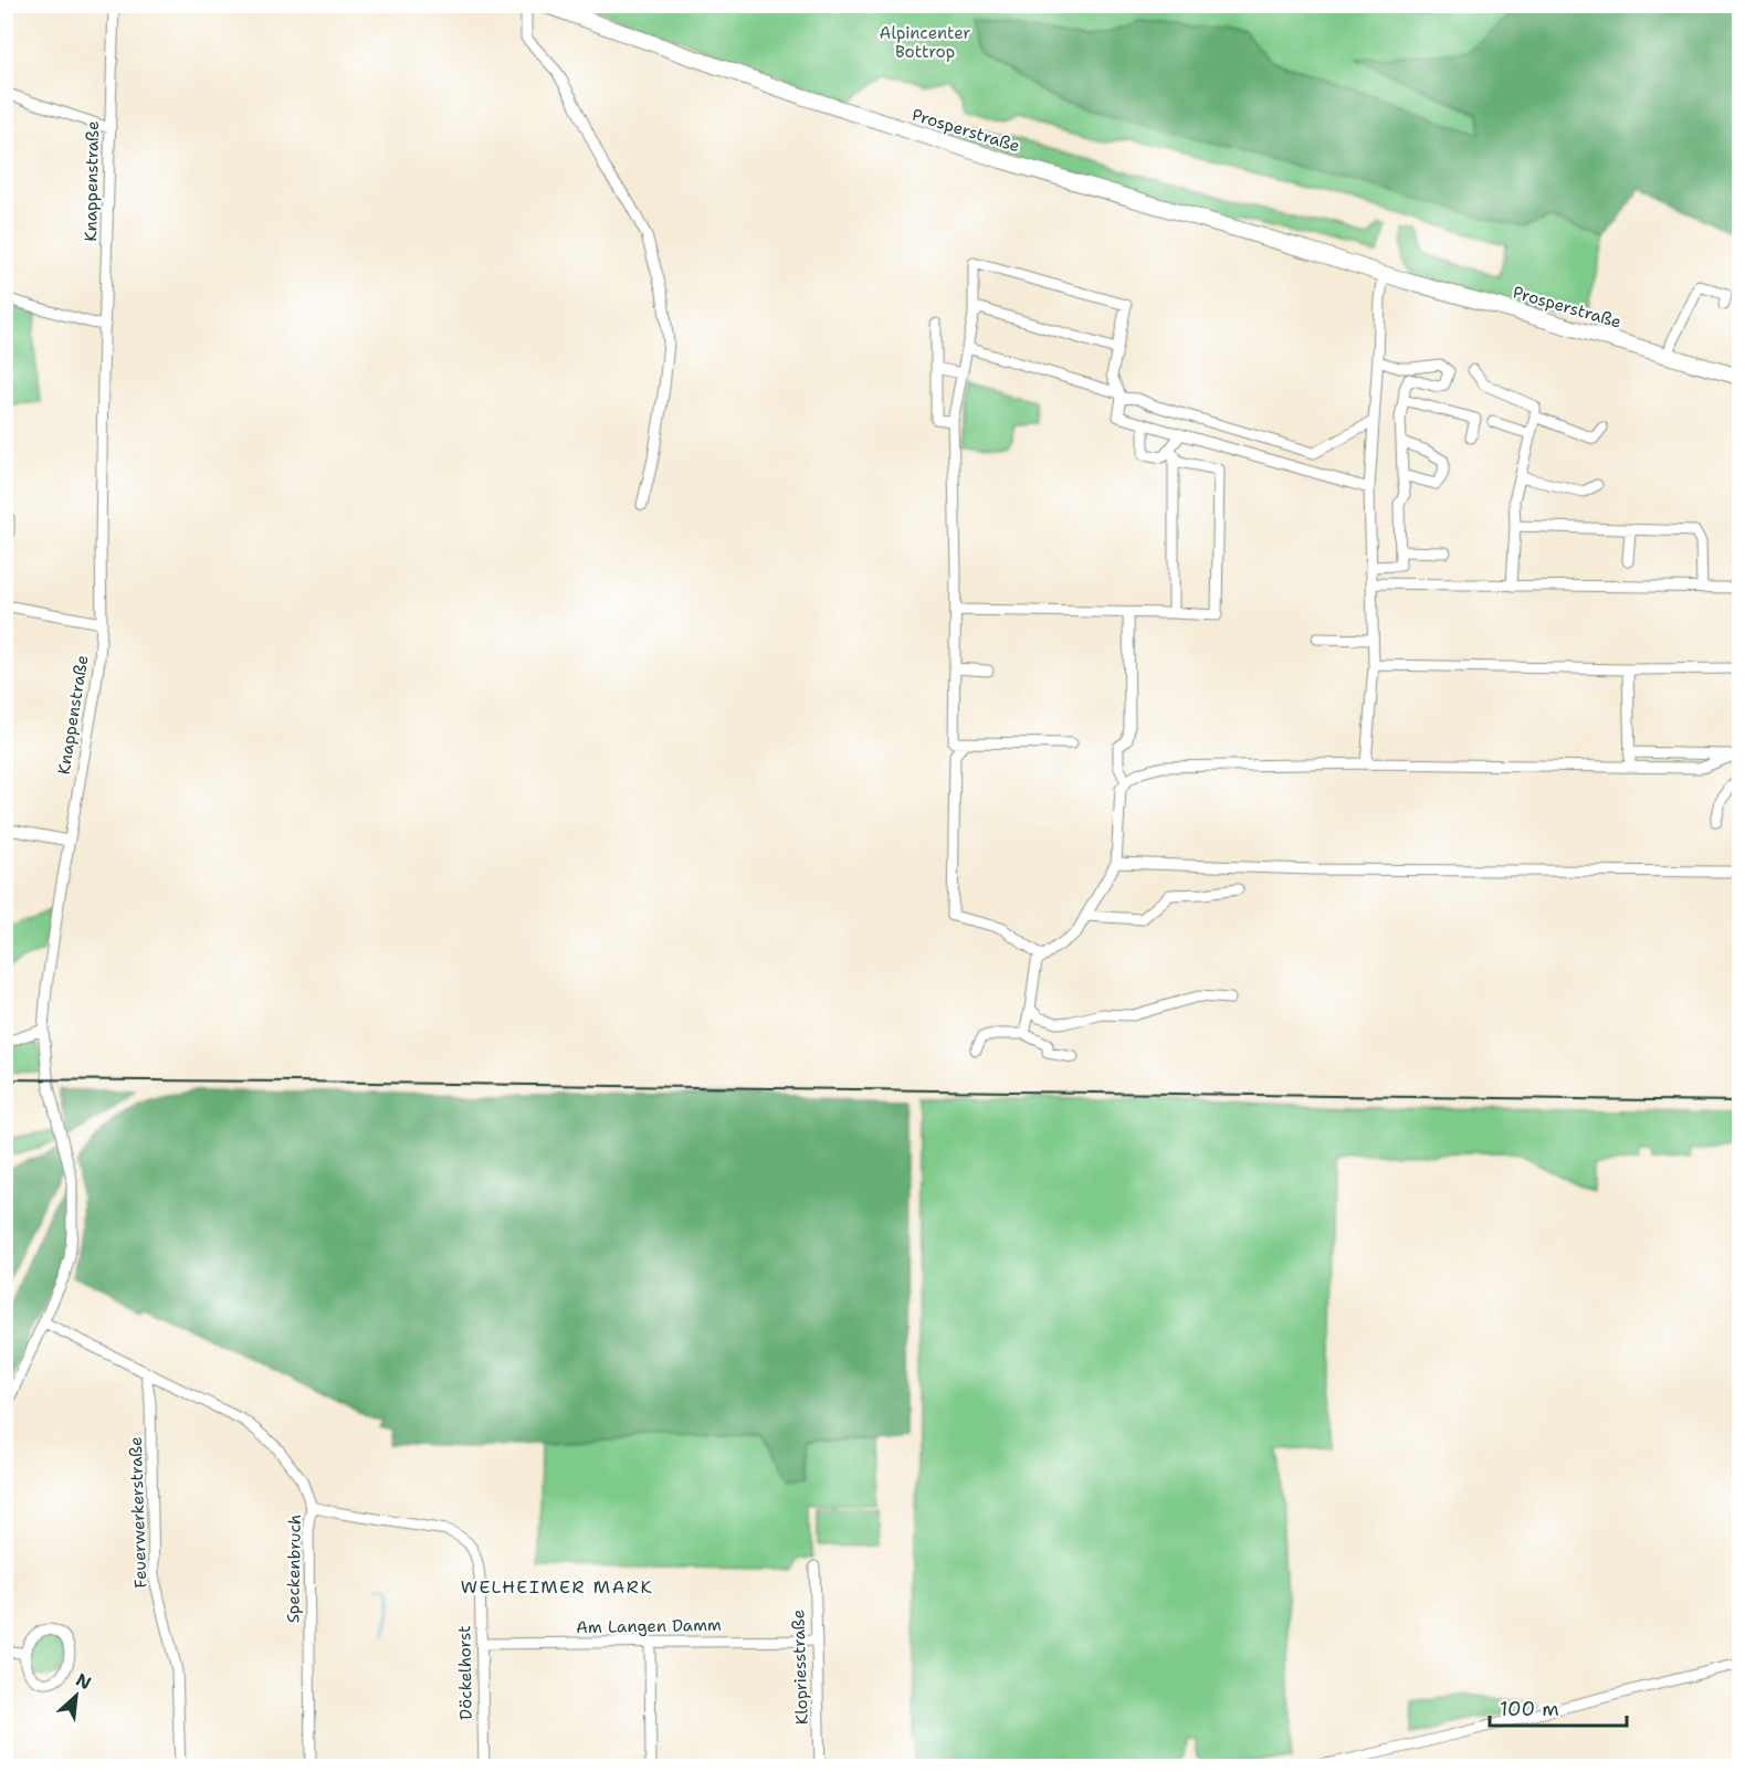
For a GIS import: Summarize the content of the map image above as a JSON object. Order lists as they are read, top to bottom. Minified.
{"streets":{"main road":["Prosperstraße"],"street":["Knappenstraße","Feuerwerkerstraße","Speckenbruch","Am Langen Damm","Klopriesstraße","Döckelhorst"]},"crossings":[["Knappenstraße","Speckenbruch"],["Feuerwerkerstraße","Speckenbruch"],["Speckenbruch","Döckelhorst"],["Am Langen Damm","Klopriesstraße"],["Am Langen Damm","Döckelhorst"]],"districts":["WELHEIMER MARK"],"parks":["Alpincenter Bottrop"],"scale_bar":"100 m","north":"top right"}
